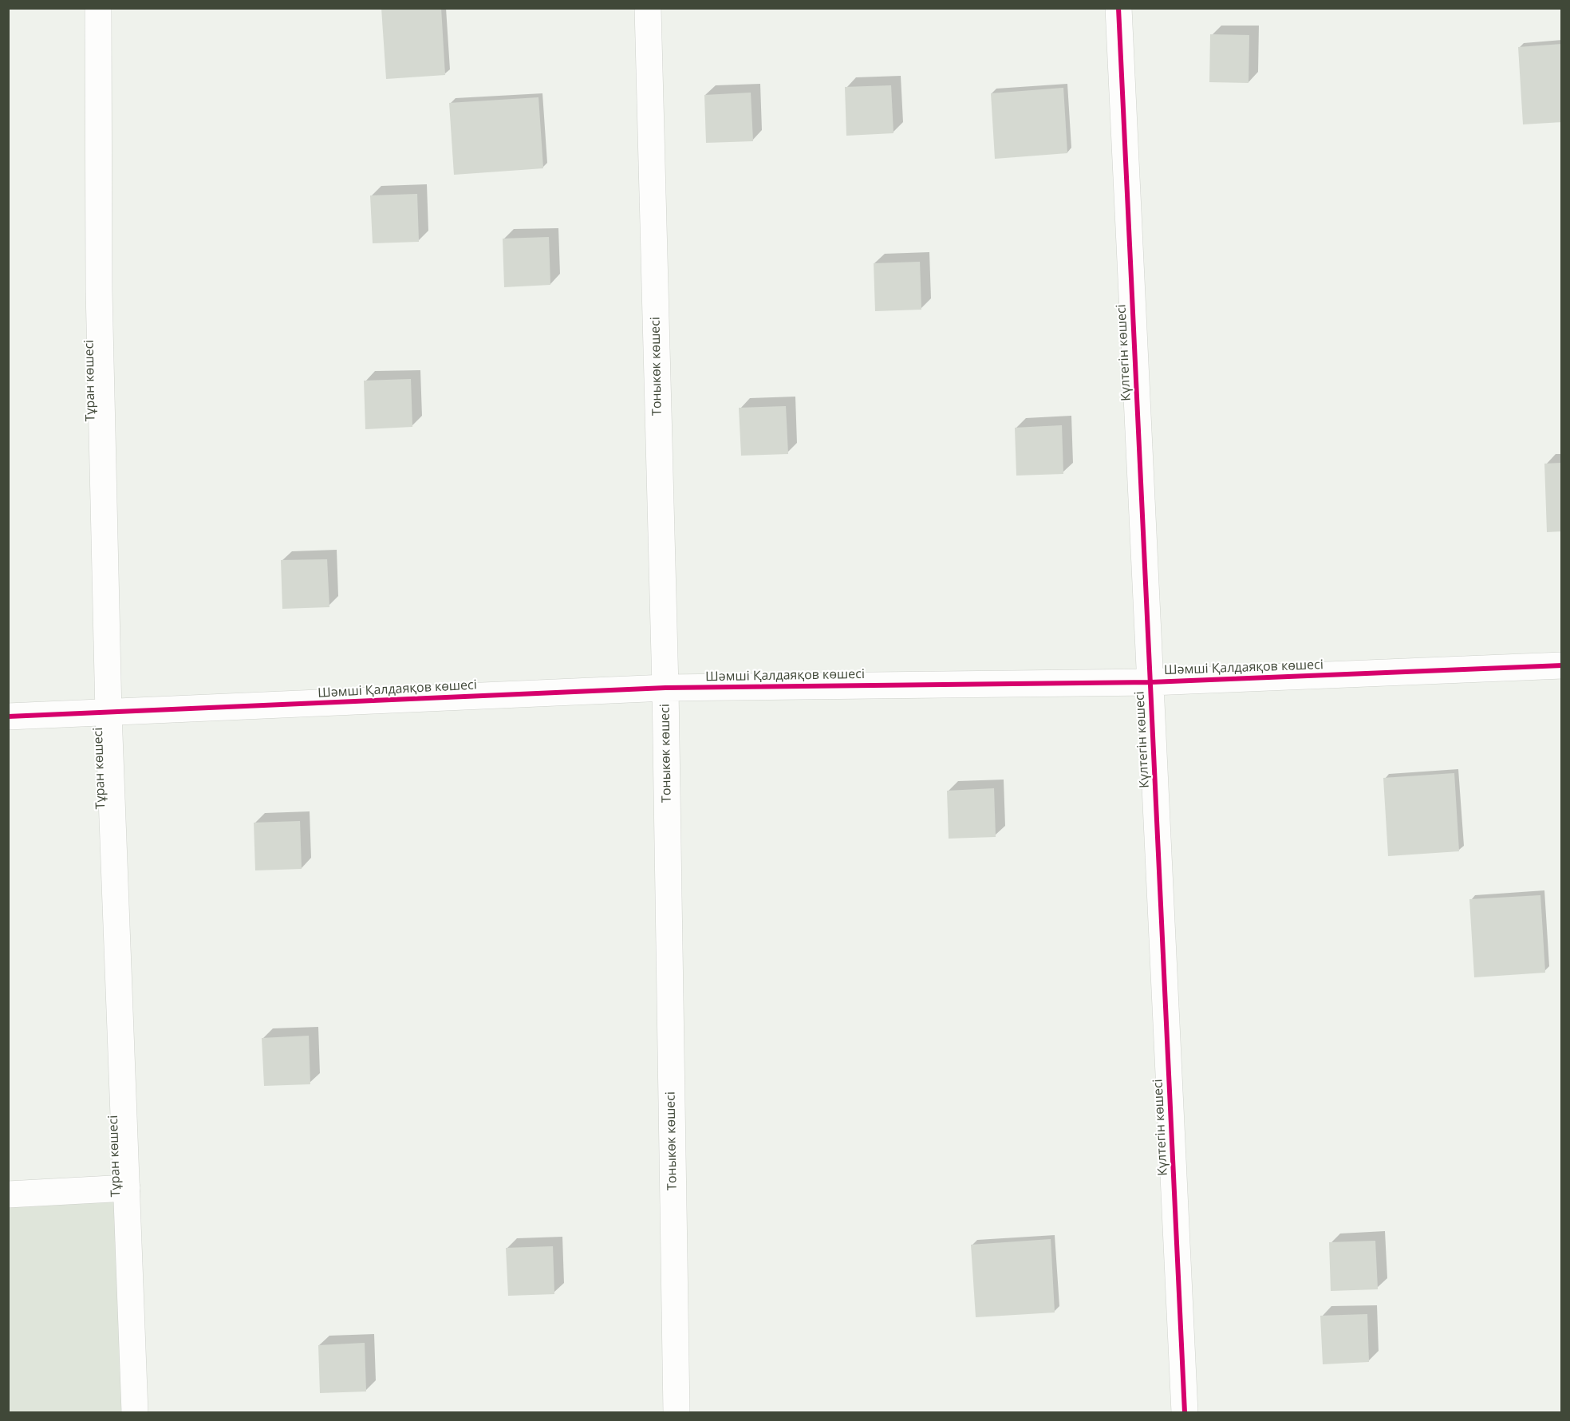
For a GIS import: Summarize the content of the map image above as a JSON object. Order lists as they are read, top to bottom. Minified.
{"streets":{"street":["Күлтегін көшесі","Тоныкөк көшесі","Тұран көшесі","Шәмші Қалдаяқов көшесі"]},"crossings":[["Күлтегін көшесі","Шәмші Қалдаяқов көшесі"],["Тоныкөк көшесі","Шәмші Қалдаяқов көшесі"],["Тұран көшесі","Шәмші Қалдаяқов көшесі"]]}
